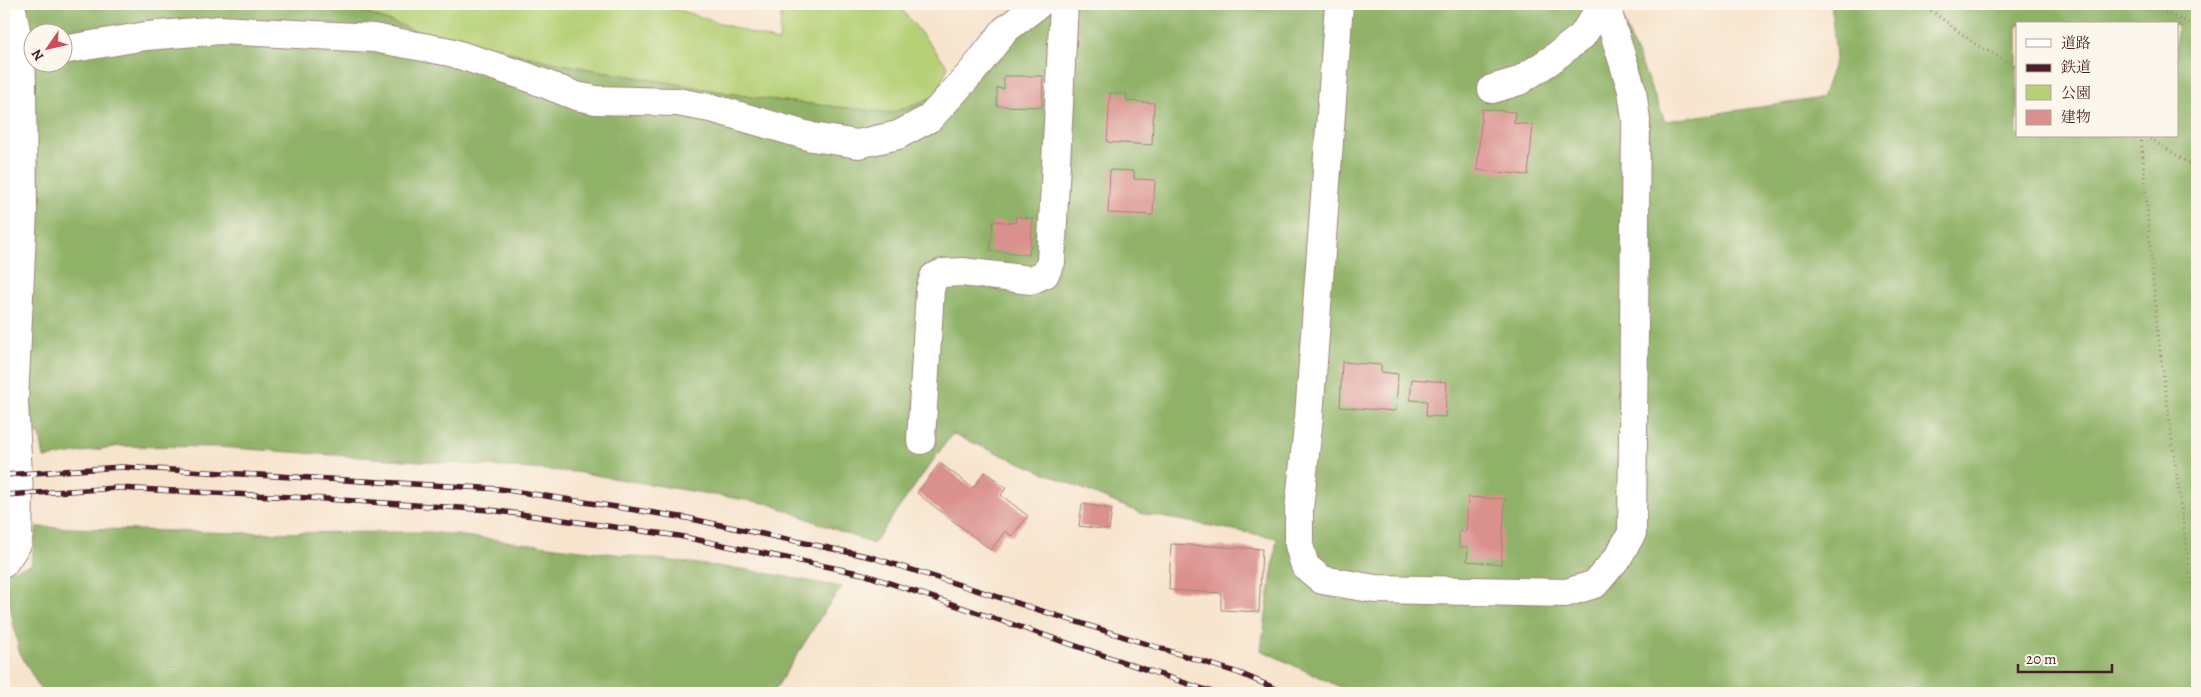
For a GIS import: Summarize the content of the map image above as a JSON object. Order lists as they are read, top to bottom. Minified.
{"legend":["道路","鉄道","公園","建物"],"scale_bar":"20 m","north":"bottom left"}
